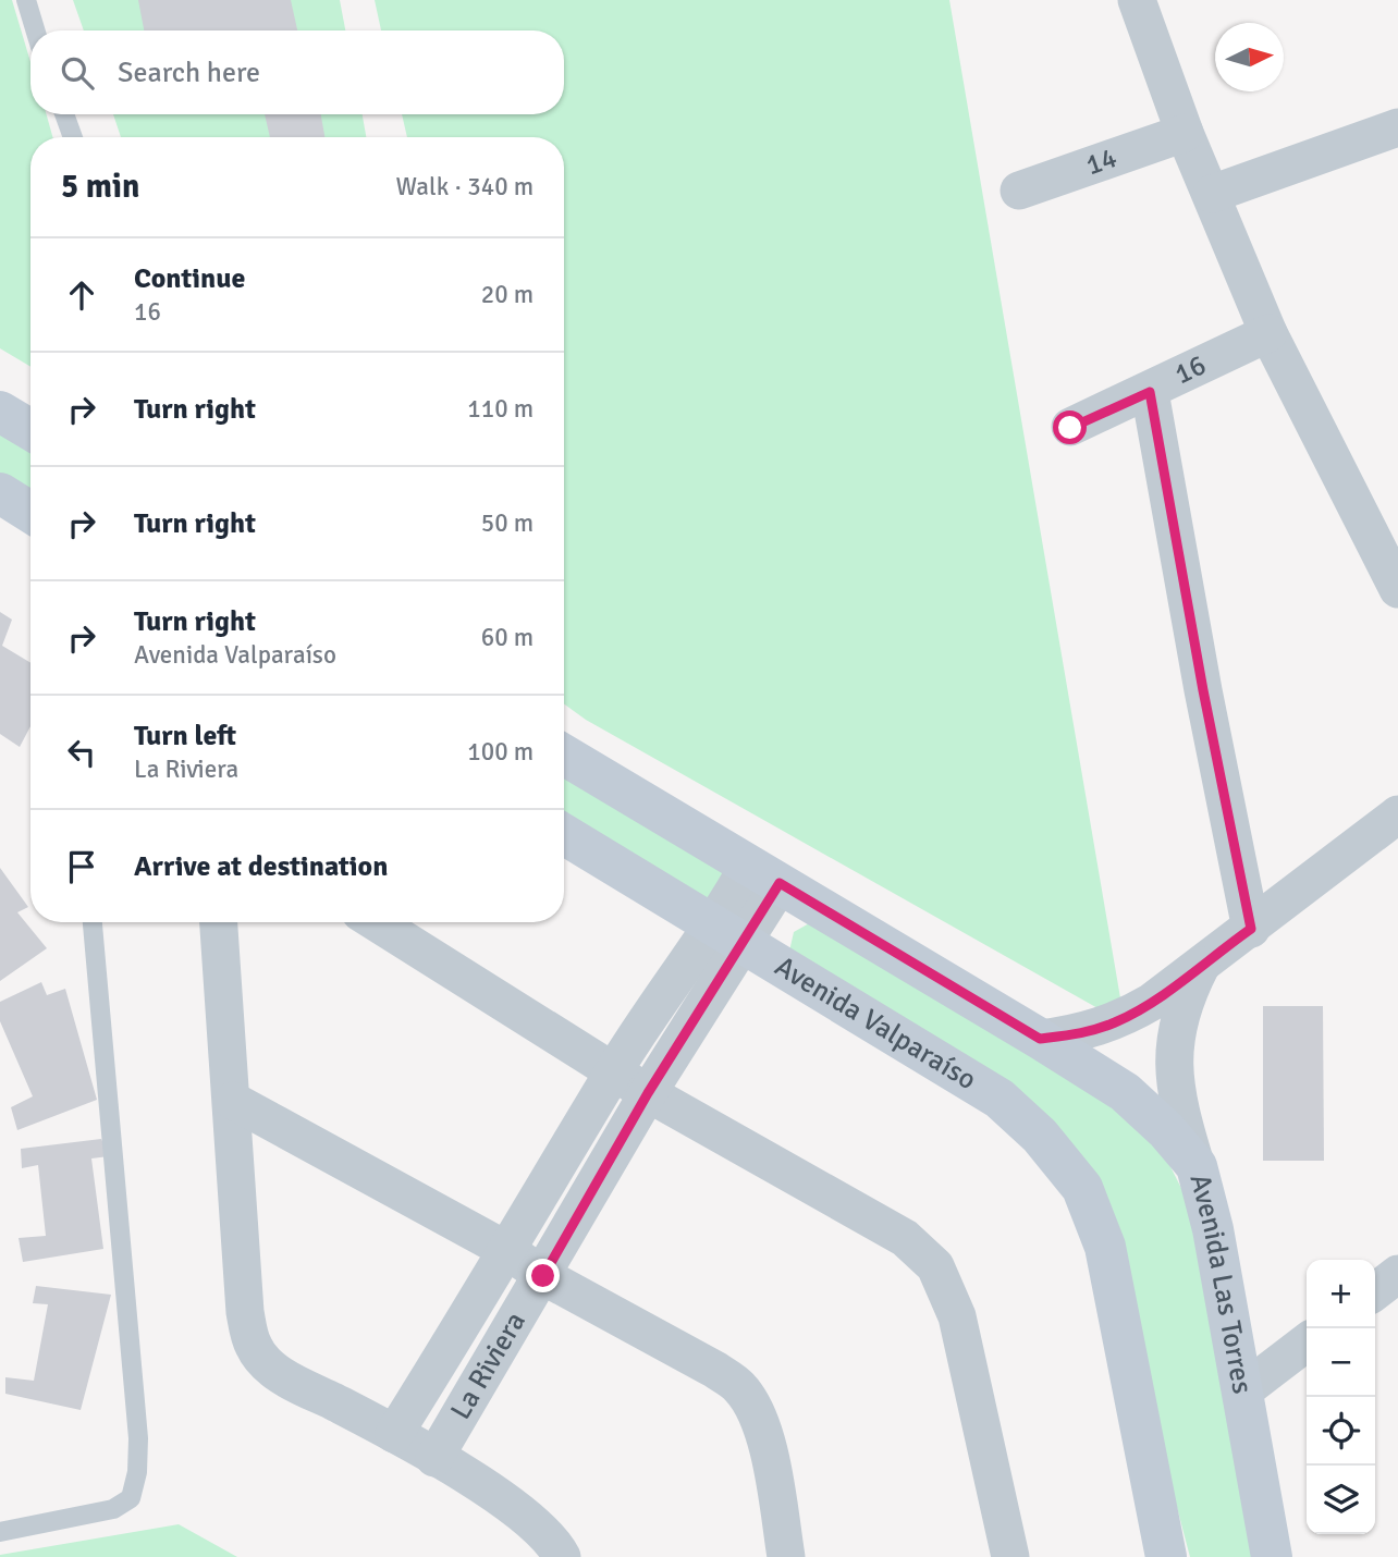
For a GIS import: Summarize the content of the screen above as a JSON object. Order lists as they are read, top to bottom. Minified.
{"streets":{"main road":["Avenida Valparaíso","Avenida Las Torres"],"street":["14","16","La Riviera"]},"crossings":[["Avenida Valparaíso","La Riviera"]],"north":"right","page":{"search":"Search here","heading":["5 min","Walk · 340 m"],"list":[["Continue","16","20 m"],["Turn right","110 m"],["Turn right","50 m"],["Turn right","Avenida Valparaíso","60 m"],["Turn left","La Riviera","100 m"],"Arrive at destination"],"map_buttons":["+","−"]}}
